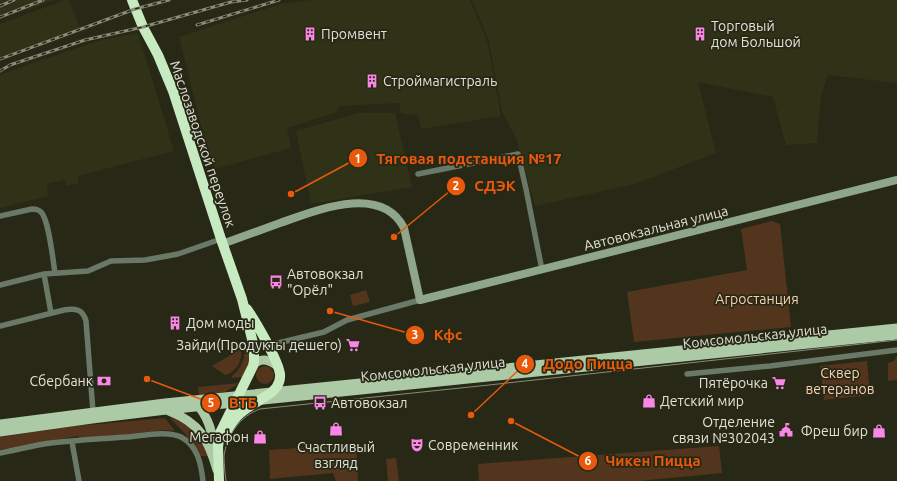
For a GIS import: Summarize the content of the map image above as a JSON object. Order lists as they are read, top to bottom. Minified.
{"streets":{"highway":["Маслозаводской переулок","Комсомольская улица"],"street":["Автовокзальная улица"]},"crossings":[["Маслозаводской переулок","Автовокзальная улица"],["Маслозаводской переулок","Комсомольская улица"]],"parks":["Агростанция","Сквер ветеранов"],"places":{"building":["Промвент","Торговый дом Большой","Строймагистраль","Дом моды"],"other":["Тяговая подстанция №17","СДЭК","Кфс","ВТБ","Додо Пицца","Чикен Пицца"],"bus stop":["Автовокзал \"Орёл\"","Автовокзал"],"supermarket":["Зайди(Продукты дешего)","Пятёрочка"],"bank":["Сбербанк"],"shop":["Детский мир","Счастливый взгляд","Фреш бир","Мегафон"],"public building":["Отделение связи №302043"],"theatre":["Современник"]}}
